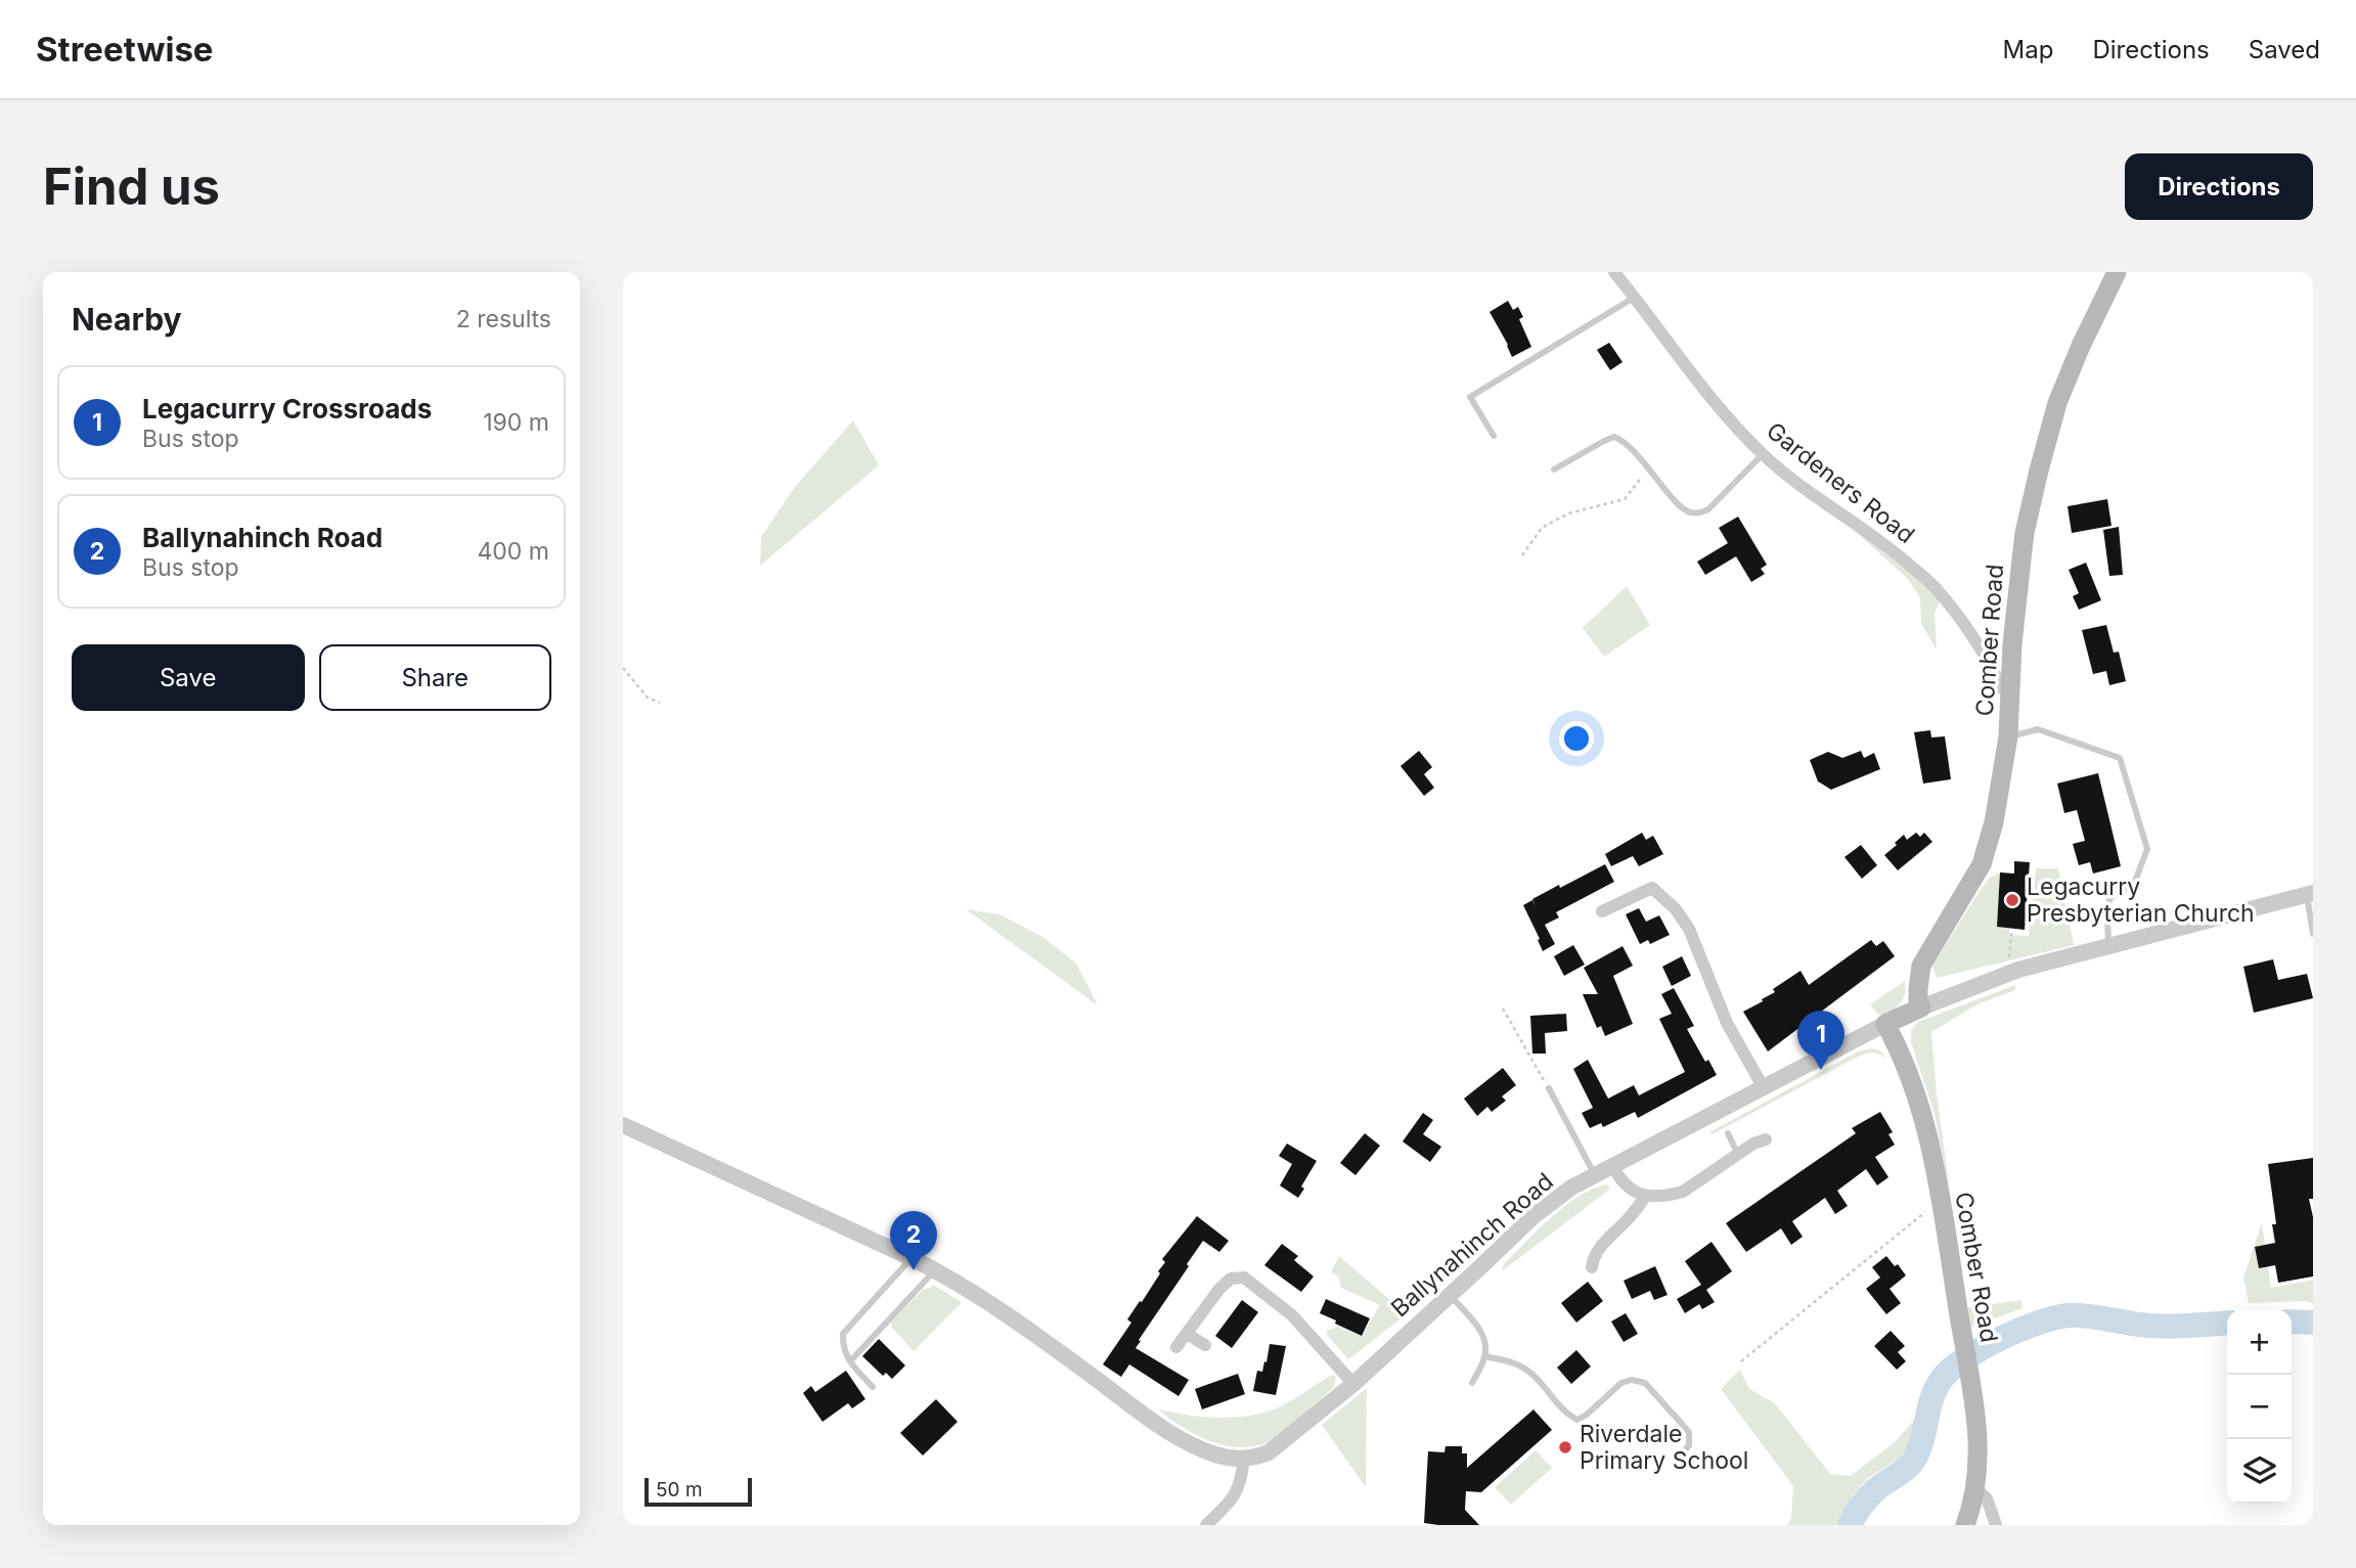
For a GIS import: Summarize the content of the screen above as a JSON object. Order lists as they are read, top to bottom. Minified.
{"streets":{"main road":["Comber Road"],"street":["Gardeners Road","Ballynahinch Road"]},"crossings":[["Gardeners Road","Comber Road"],["Comber Road","Ballynahinch Road"]],"places":["Legacurry Presbyterian Church","Riverdale Primary School"],"scale_bar":"50 m","page":{"header":"Streetwise","nav":["Map","Directions","Saved"],"buttons":["Directions",["Save","Share"]],"title":"Find us","heading":["Nearby","2 results"],"list":[{"mark":"1","name":"Legacurry Crossroads","note":"Bus stop","value":"190 m"},{"mark":"2","name":"Ballynahinch Road","note":"Bus stop","value":"400 m"}],"pins":["1","2"],"map_buttons":["+","−"],"scale":"50 m"}}
